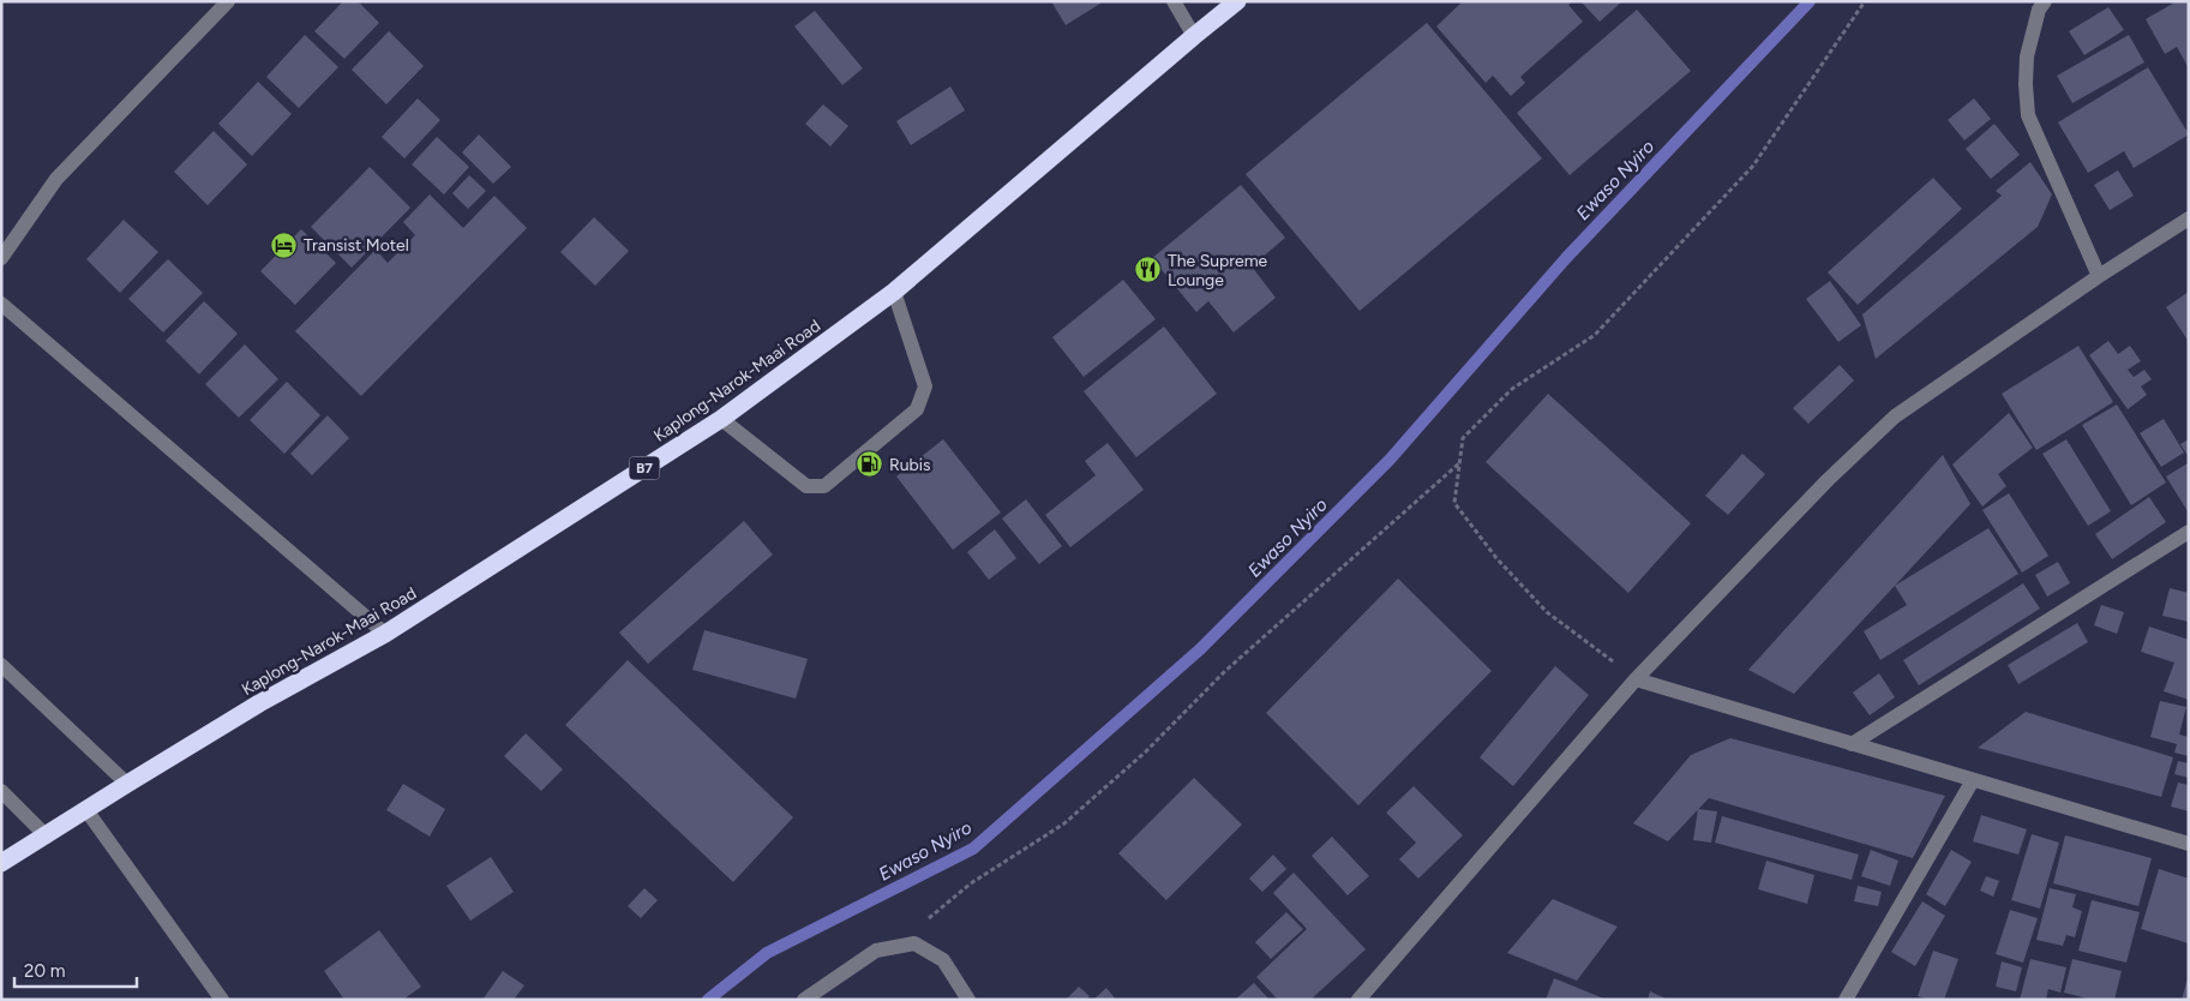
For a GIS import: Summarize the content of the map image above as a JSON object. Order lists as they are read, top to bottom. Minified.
{"streets":{"highway":["Kaplong-Narok-Maai Road","B7"]},"water":["Ewaso Nyiro"],"places":{"hotel":["Transist Motel"],"restaurant":["The Supreme Lounge"],"fuel station":["Rubis"]},"scale_bar":"20 m"}
